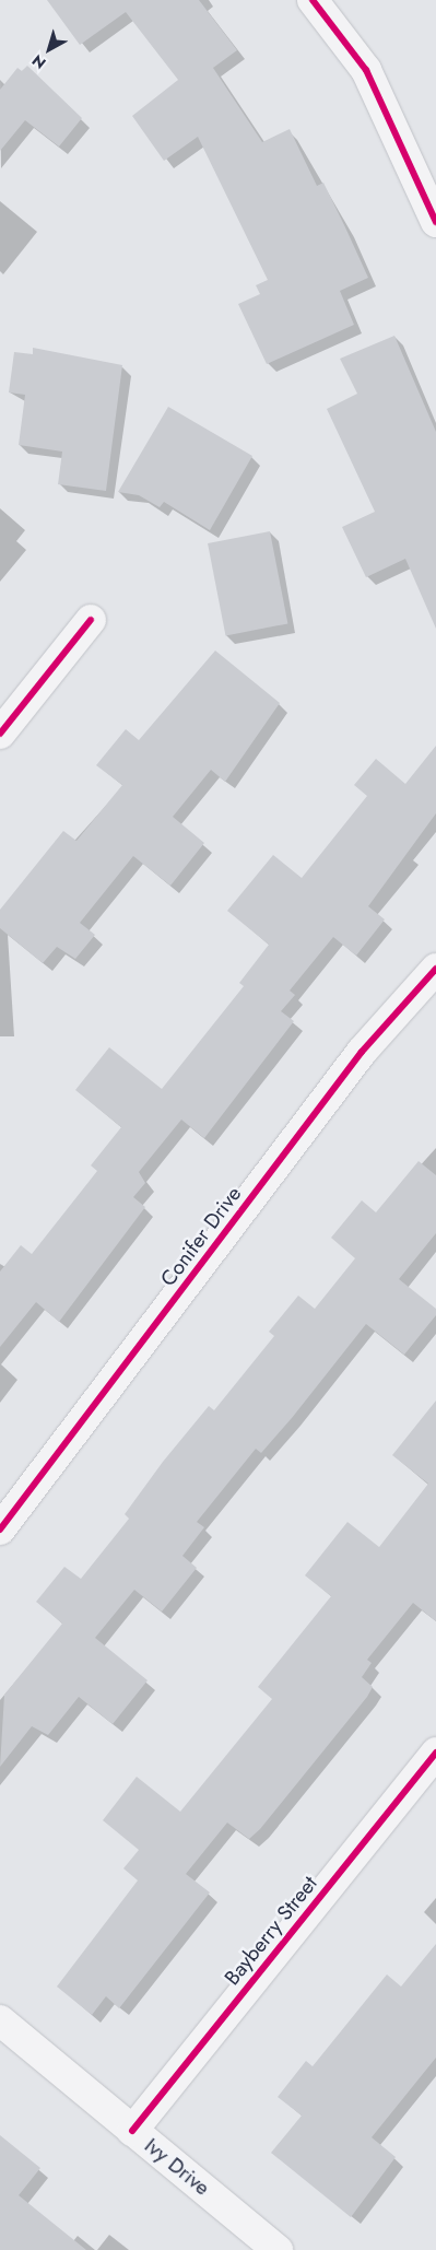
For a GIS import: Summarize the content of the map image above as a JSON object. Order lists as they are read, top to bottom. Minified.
{"streets":{"street":["Conifer Drive","Bayberry Street","Ivy Drive"]},"crossings":[["Bayberry Street","Ivy Drive"]],"north":"bottom left"}
